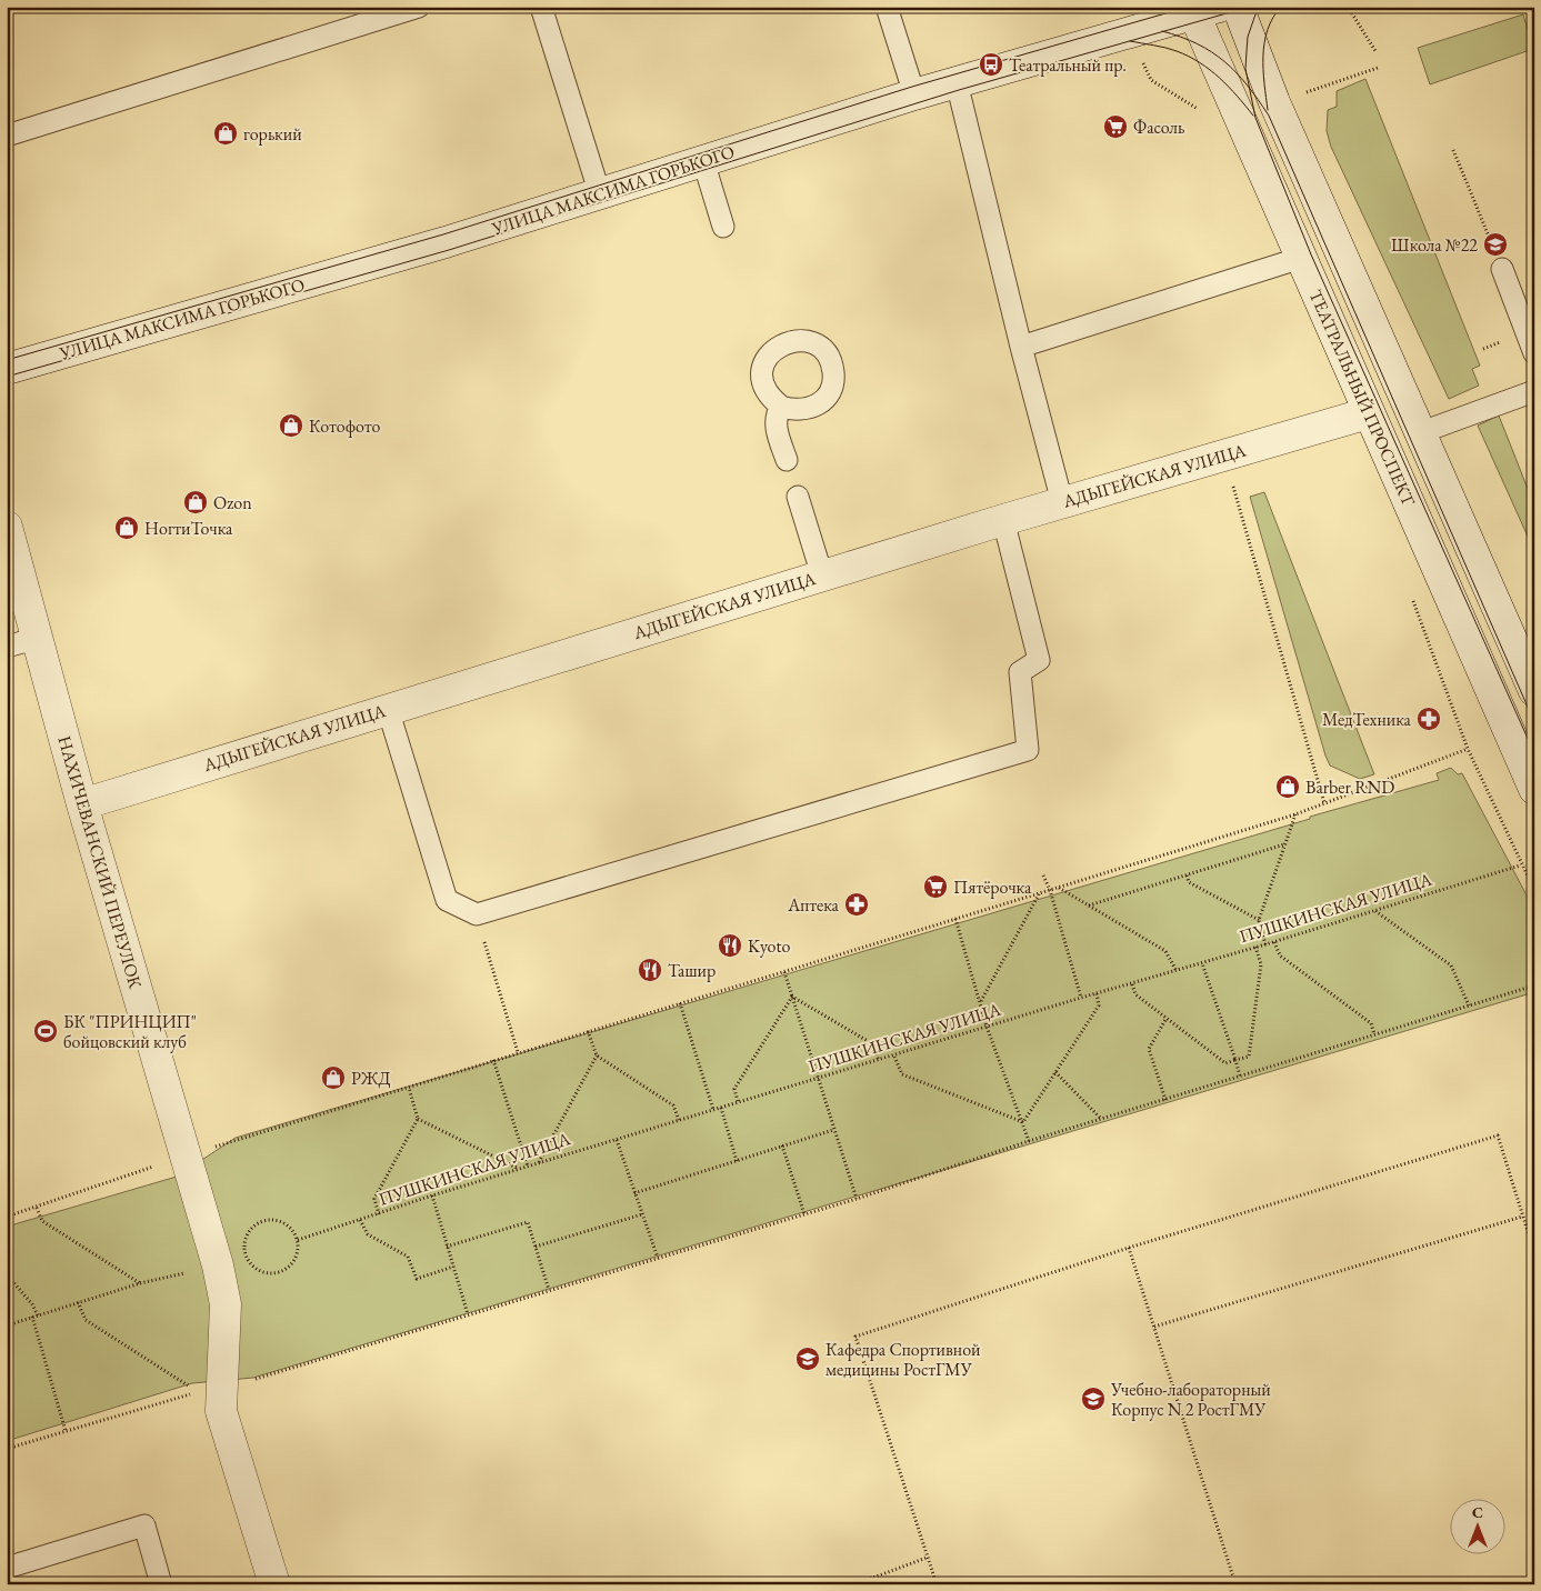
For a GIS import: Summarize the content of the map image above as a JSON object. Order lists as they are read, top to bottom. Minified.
{"streets":{"main road":["УЛИЦА МАКСИМА ГОРЬКОГО","ТЕАТРАЛЬНЫЙ ПРОСПЕКТ","АДЫГЕЙСКАЯ УЛИЦА","НАХИЧЕВАНСКИЙ ПЕРЕУЛОК"],"path":["ПУШКИНСКАЯ УЛИЦА"]},"crossings":[["УЛИЦА МАКСИМА ГОРЬКОГО","ТЕАТРАЛЬНЫЙ ПРОСПЕКТ"],["ТЕАТРАЛЬНЫЙ ПРОСПЕКТ","АДЫГЕЙСКАЯ УЛИЦА"],["АДЫГЕЙСКАЯ УЛИЦА","НАХИЧЕВАНСКИЙ ПЕРЕУЛОК"]],"places":{"bus stop":["Театральный пр."],"supermarket":["Фасоль","Пятёрочка"],"shop":["горький","Котофото","Ozon","НогтиТочка","Barber RND","РЖД"],"school or university":["Школа №22","Кафедра Спортивной медицины РостГМУ","Учебно-лабораторный Корпус N 2 РостГМУ"],"pharmacy":["МедТехника","Аптека"],"restaurant":["Kyoto","Ташир"],"sports":["БК \"ПРИНЦИП\" бойцовский клуб"]},"north":"top"}
